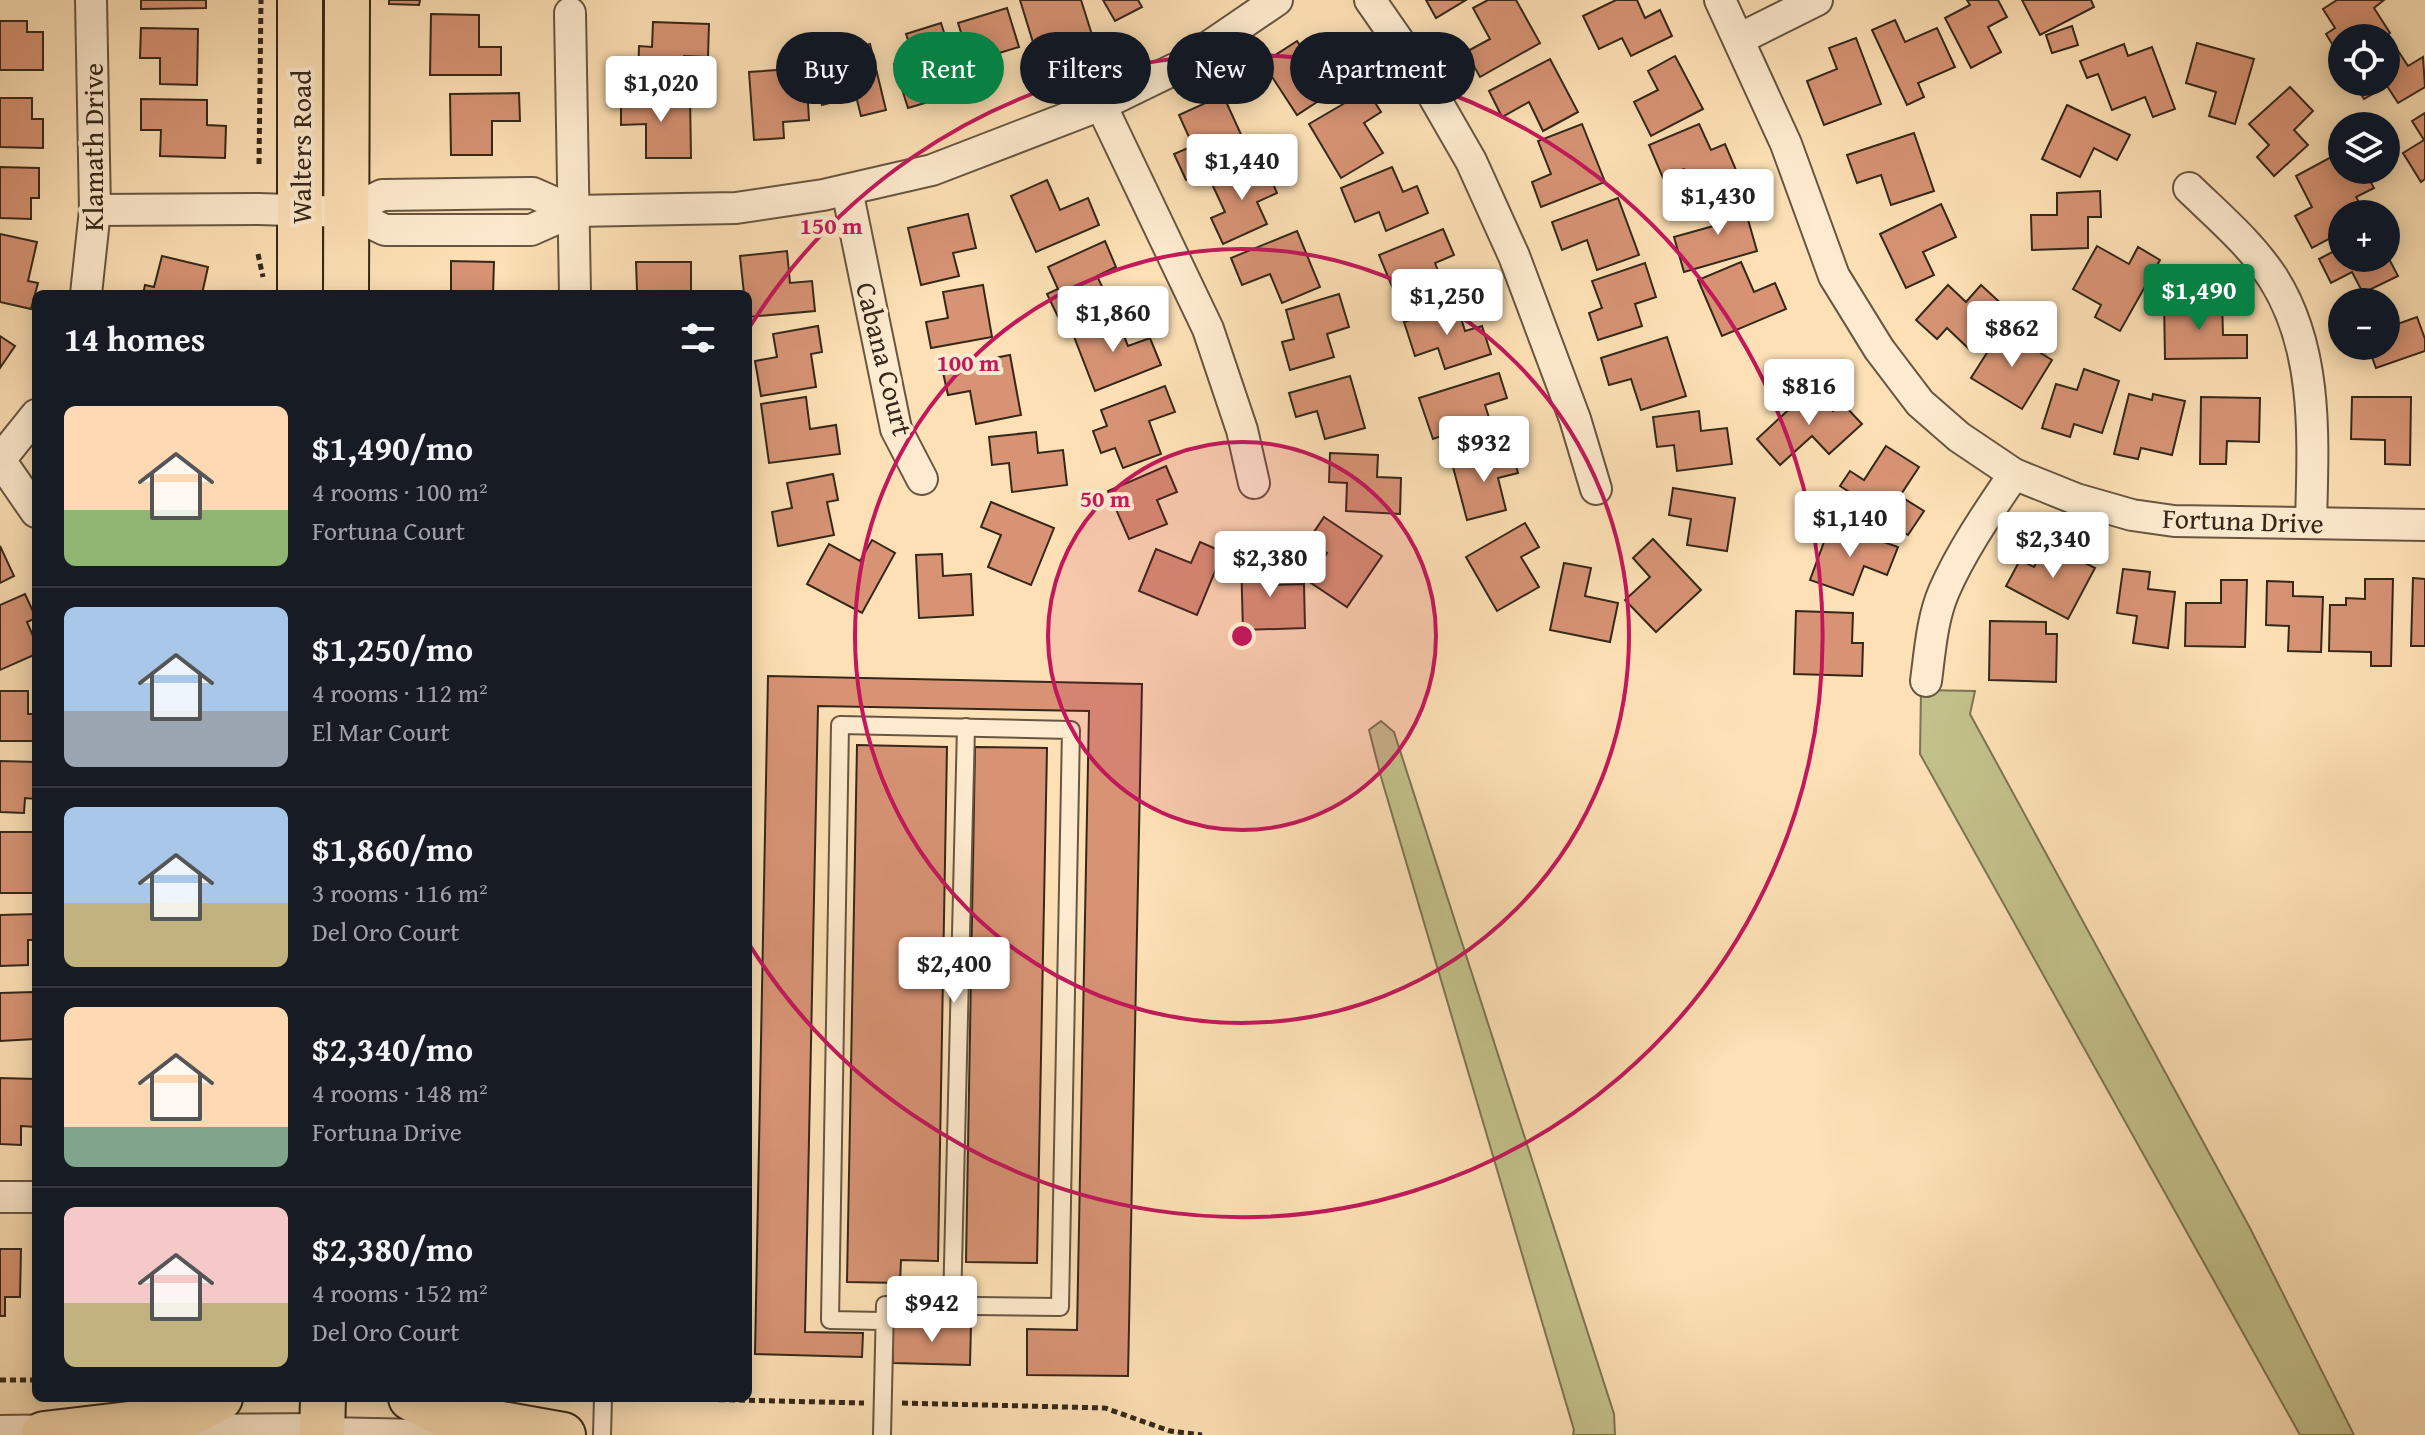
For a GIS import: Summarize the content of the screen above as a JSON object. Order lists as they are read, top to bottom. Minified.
{"streets":{"main road":["Walters Road"],"street":["Klamath Drive","Cabana Court","Fortuna Drive"]},"page":{"map_buttons":["+","−"],"chip":["Buy","Rent","Filters","New","Apartment"],"price":["$1,020","$1,440","$1,430","$1,490","$1,250","$1,860","$862","$816","$932","$1,140","$2,340","$2,380","$2,400","$942"],"heading":"14 homes","list":[{"name":"$1,490/mo","note":"4 rooms · 100 m² · Fortuna Court"},{"name":"$1,250/mo","note":"4 rooms · 112 m² · El Mar Court"},{"name":"$1,860/mo","note":"3 rooms · 116 m² · Del Oro Court"},{"name":"$2,340/mo","note":"4 rooms · 148 m² · Fortuna Drive"},{"name":"$2,380/mo","note":"4 rooms · 152 m² · Del Oro Court"}]},"rings":["150 m","100 m","50 m"]}
